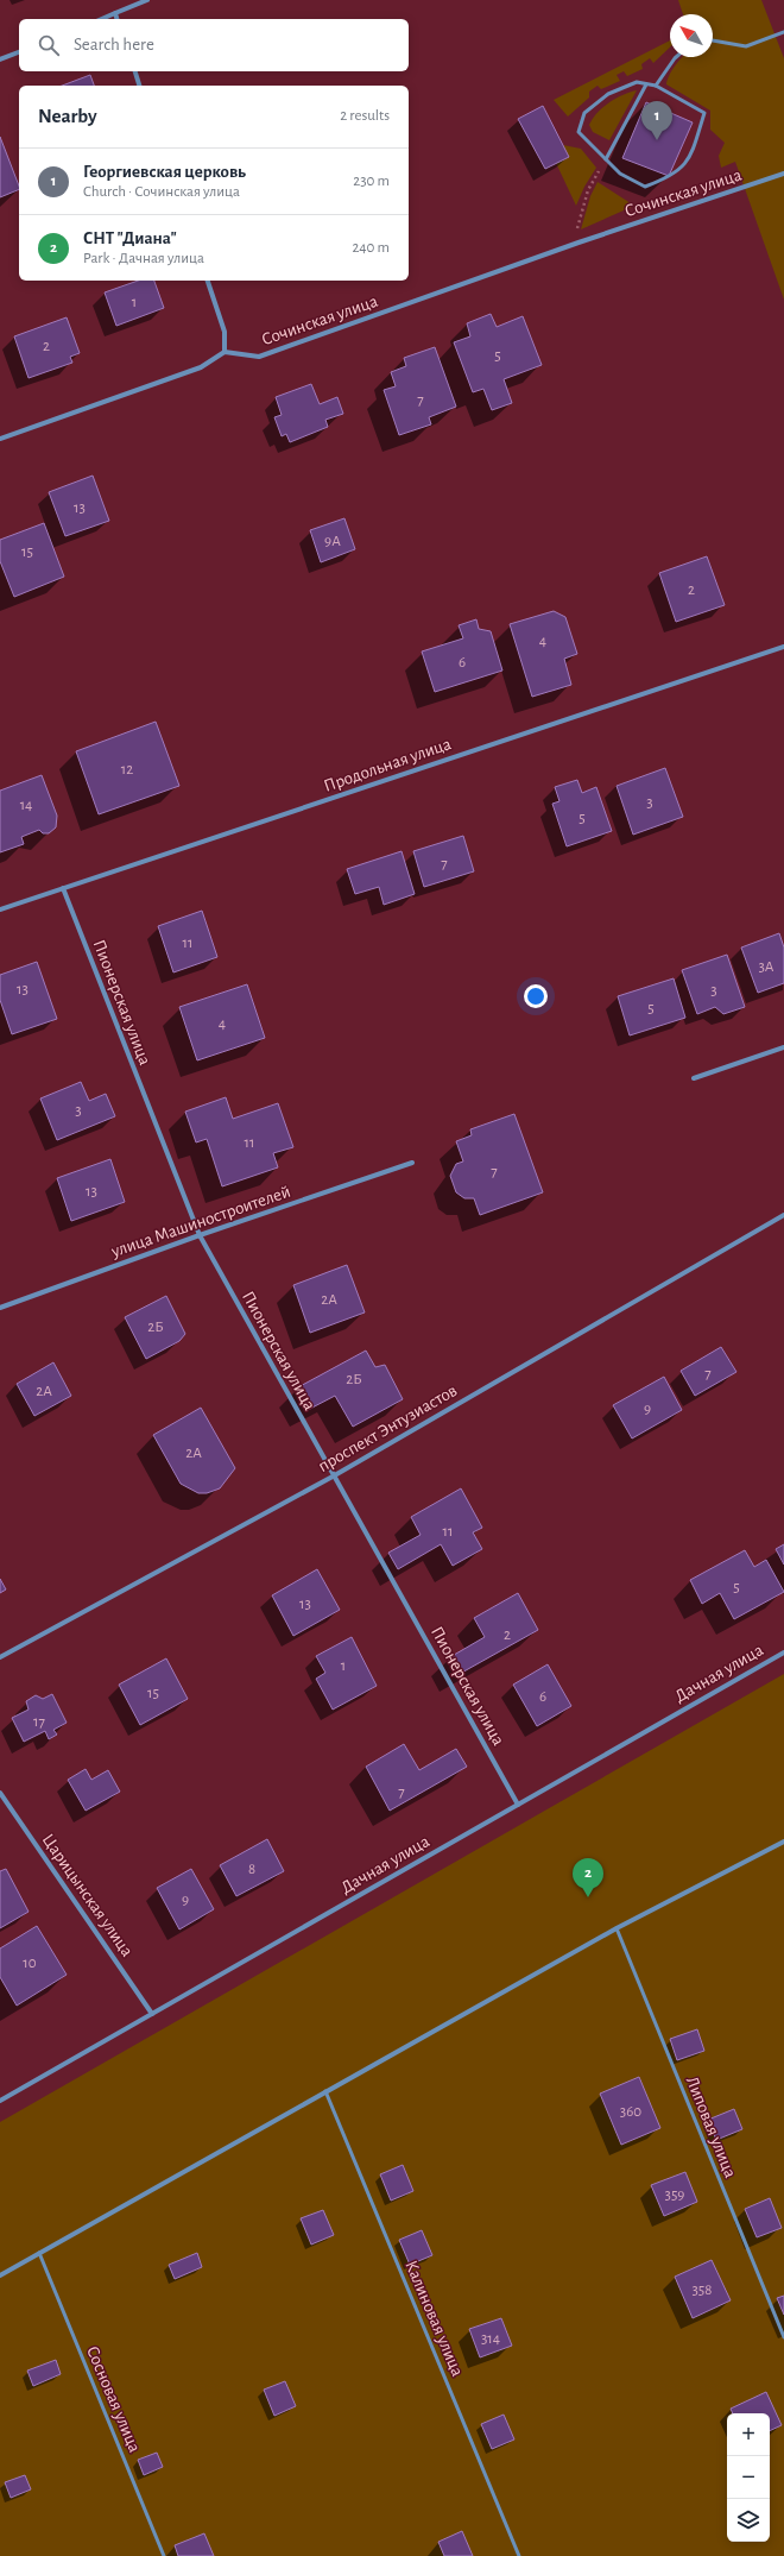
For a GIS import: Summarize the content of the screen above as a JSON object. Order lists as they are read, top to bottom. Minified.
{"streets":{"street":["Сочинская улица","Продольная улица","Пионерская улица","улица Машиностроителей","проспект Энтузиастов","Дачная улица","Царицынская улица"],"lane":["Липовая улица","Калиновая улица","Сосновая улица"]},"crossings":[["Продольная улица","Пионерская улица"],["Пионерская улица","улица Машиностроителей"],["Пионерская улица","проспект Энтузиастов"],["Пионерская улица","Дачная улица"],["Дачная улица","Царицынская улица"]],"house_numbers":["1","2","5","7","13","9А","15","2","4","6","12","3","14","5","7","11","3А","13","3","5","4","3","11","7","13","2А","2Б","7","2Б","2А","9","2А","11","5","13","2","1","15","6","17","7","8","9","10","360","359","358","314"],"north":"top left","page":{"search":"Search here","heading":["Nearby","2 results"],"pins":["1","2"],"list":[{"mark":"1","name":"Георгиевская церковь","note":"Church · Сочинская улица","value":"230 m"},{"mark":"2","name":"СНТ \"Диана\"","note":"Park · Дачная улица","value":"240 m"}],"map_buttons":["+","−"]}}
